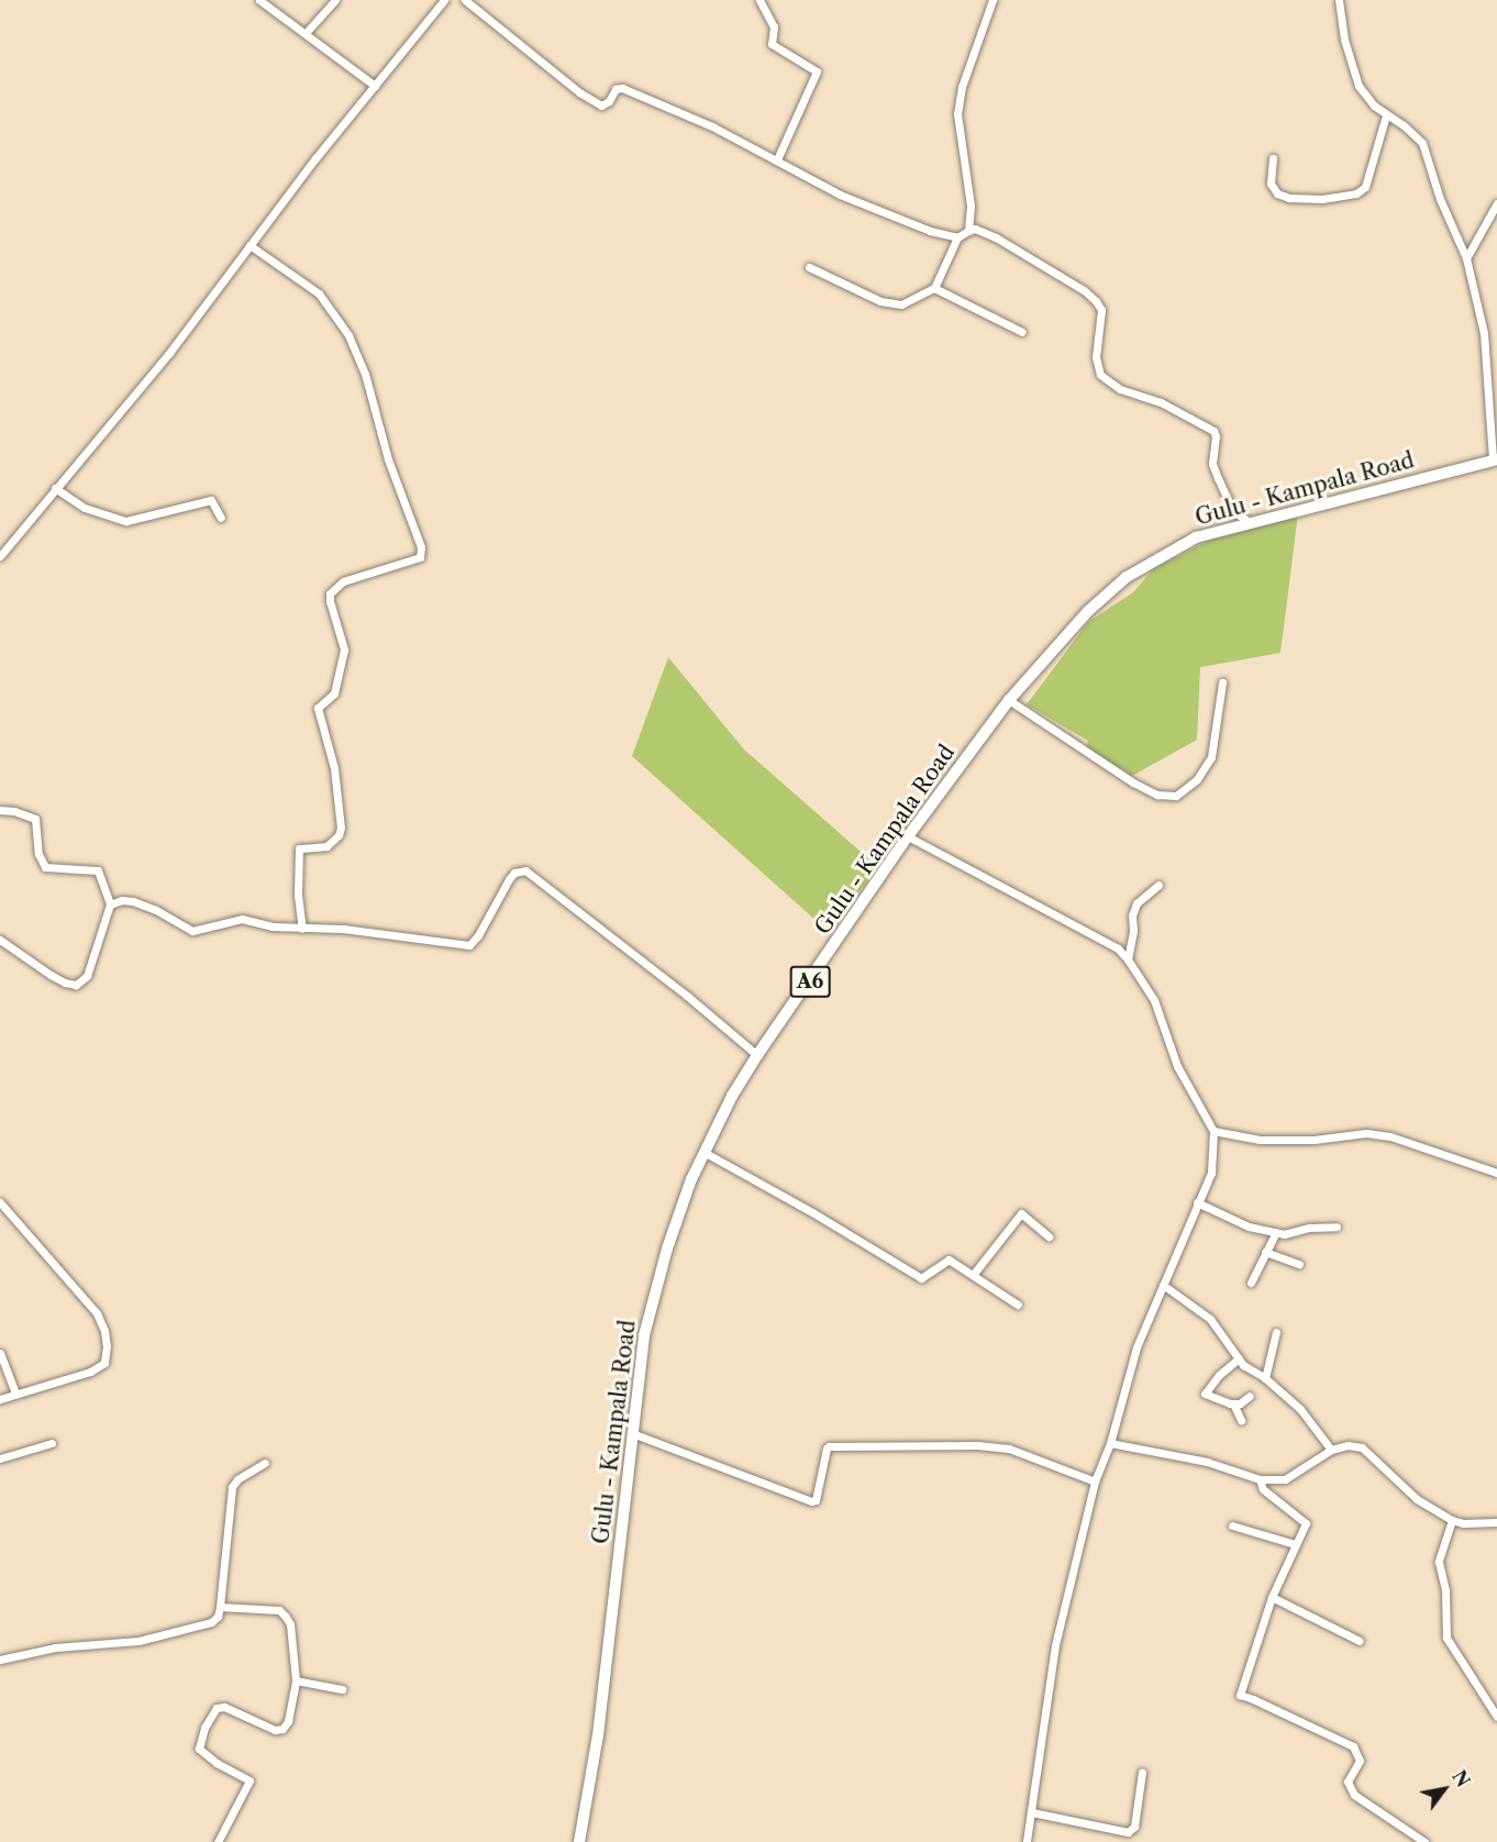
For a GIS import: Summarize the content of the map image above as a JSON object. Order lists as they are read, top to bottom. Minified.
{"streets":{"main road":["Gulu - Kampala Road","A6"]},"north":"top right"}
